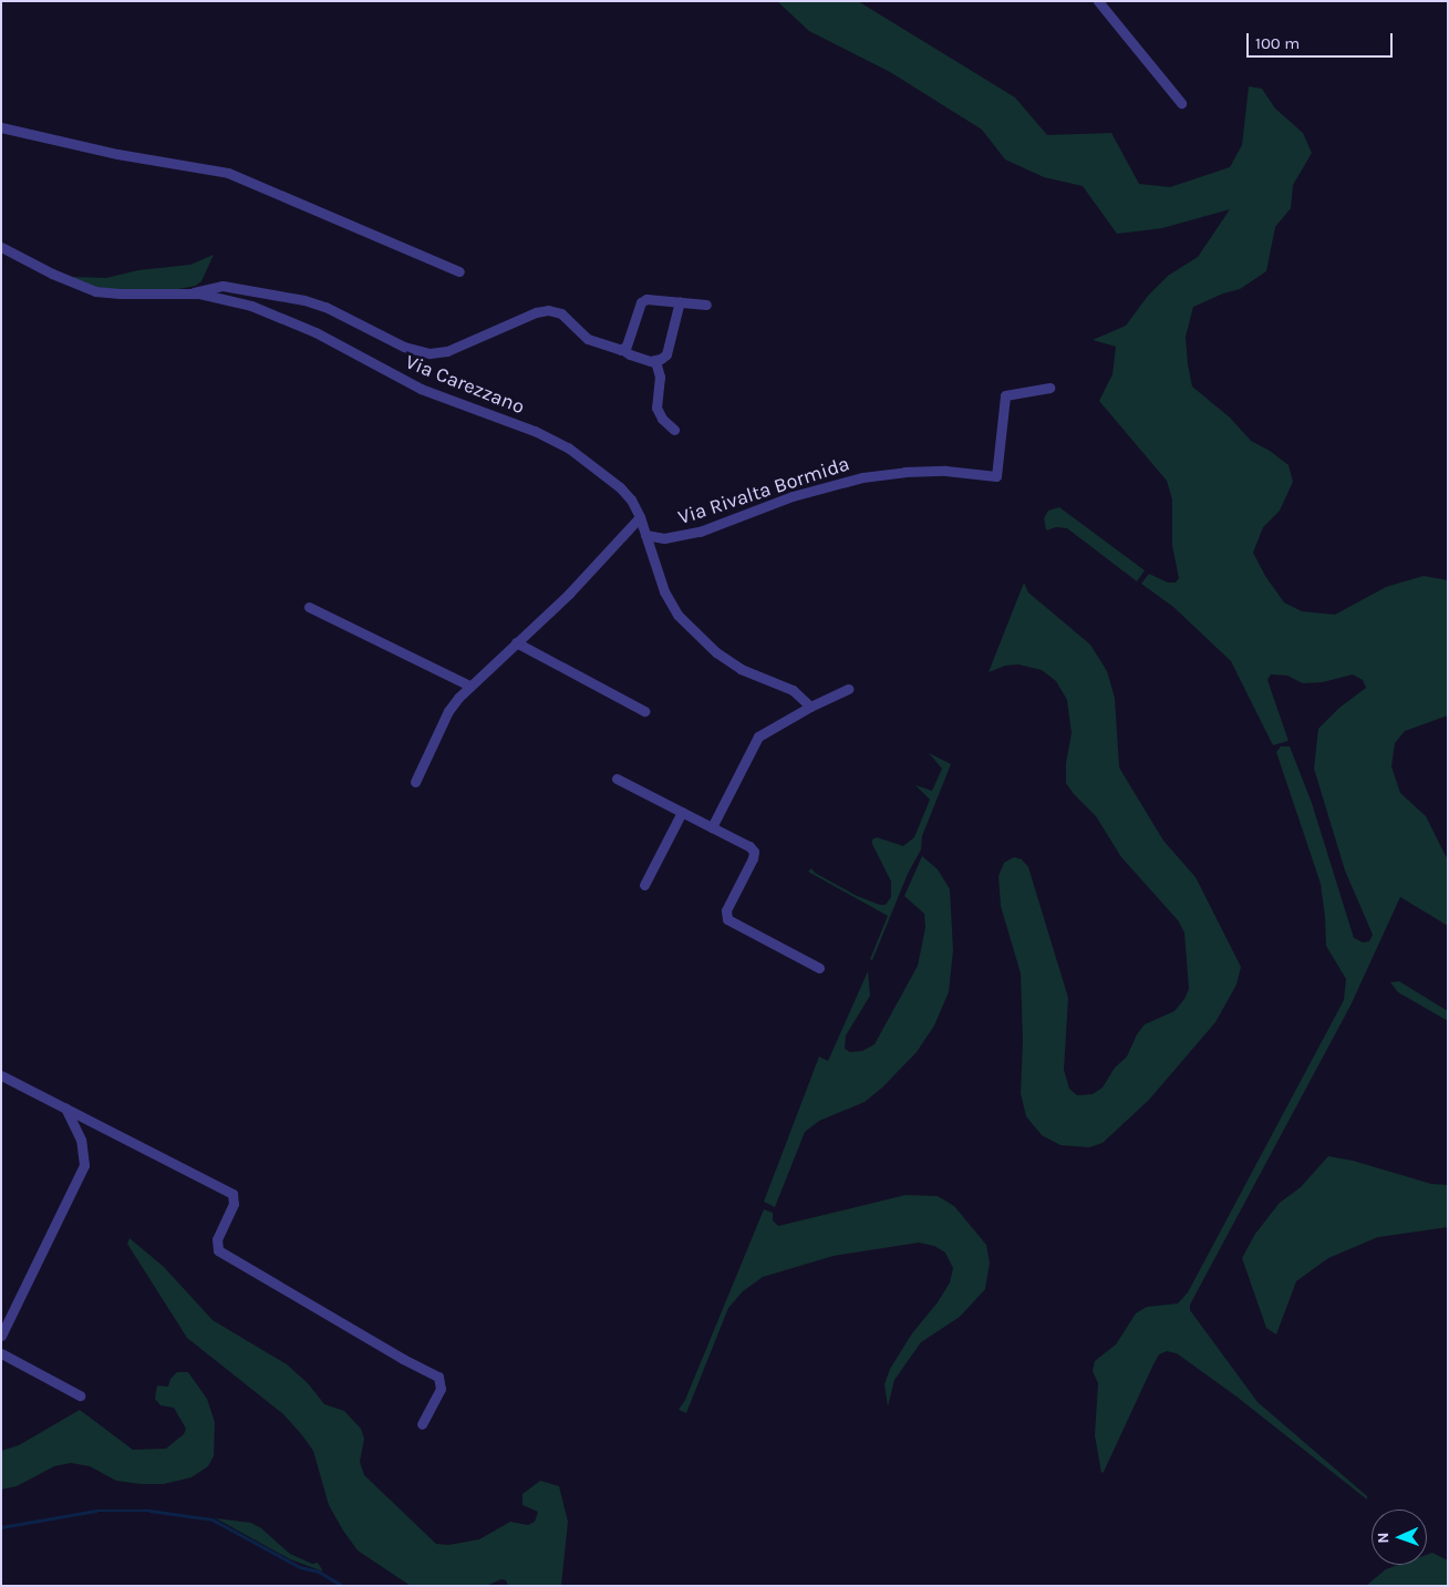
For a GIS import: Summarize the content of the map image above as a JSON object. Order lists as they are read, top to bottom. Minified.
{"streets":{"street":["Via Carezzano","Via Rivalta Bormida"]},"crossings":[["Via Carezzano","Via Rivalta Bormida"]],"scale_bar":"100 m","north":"left"}
